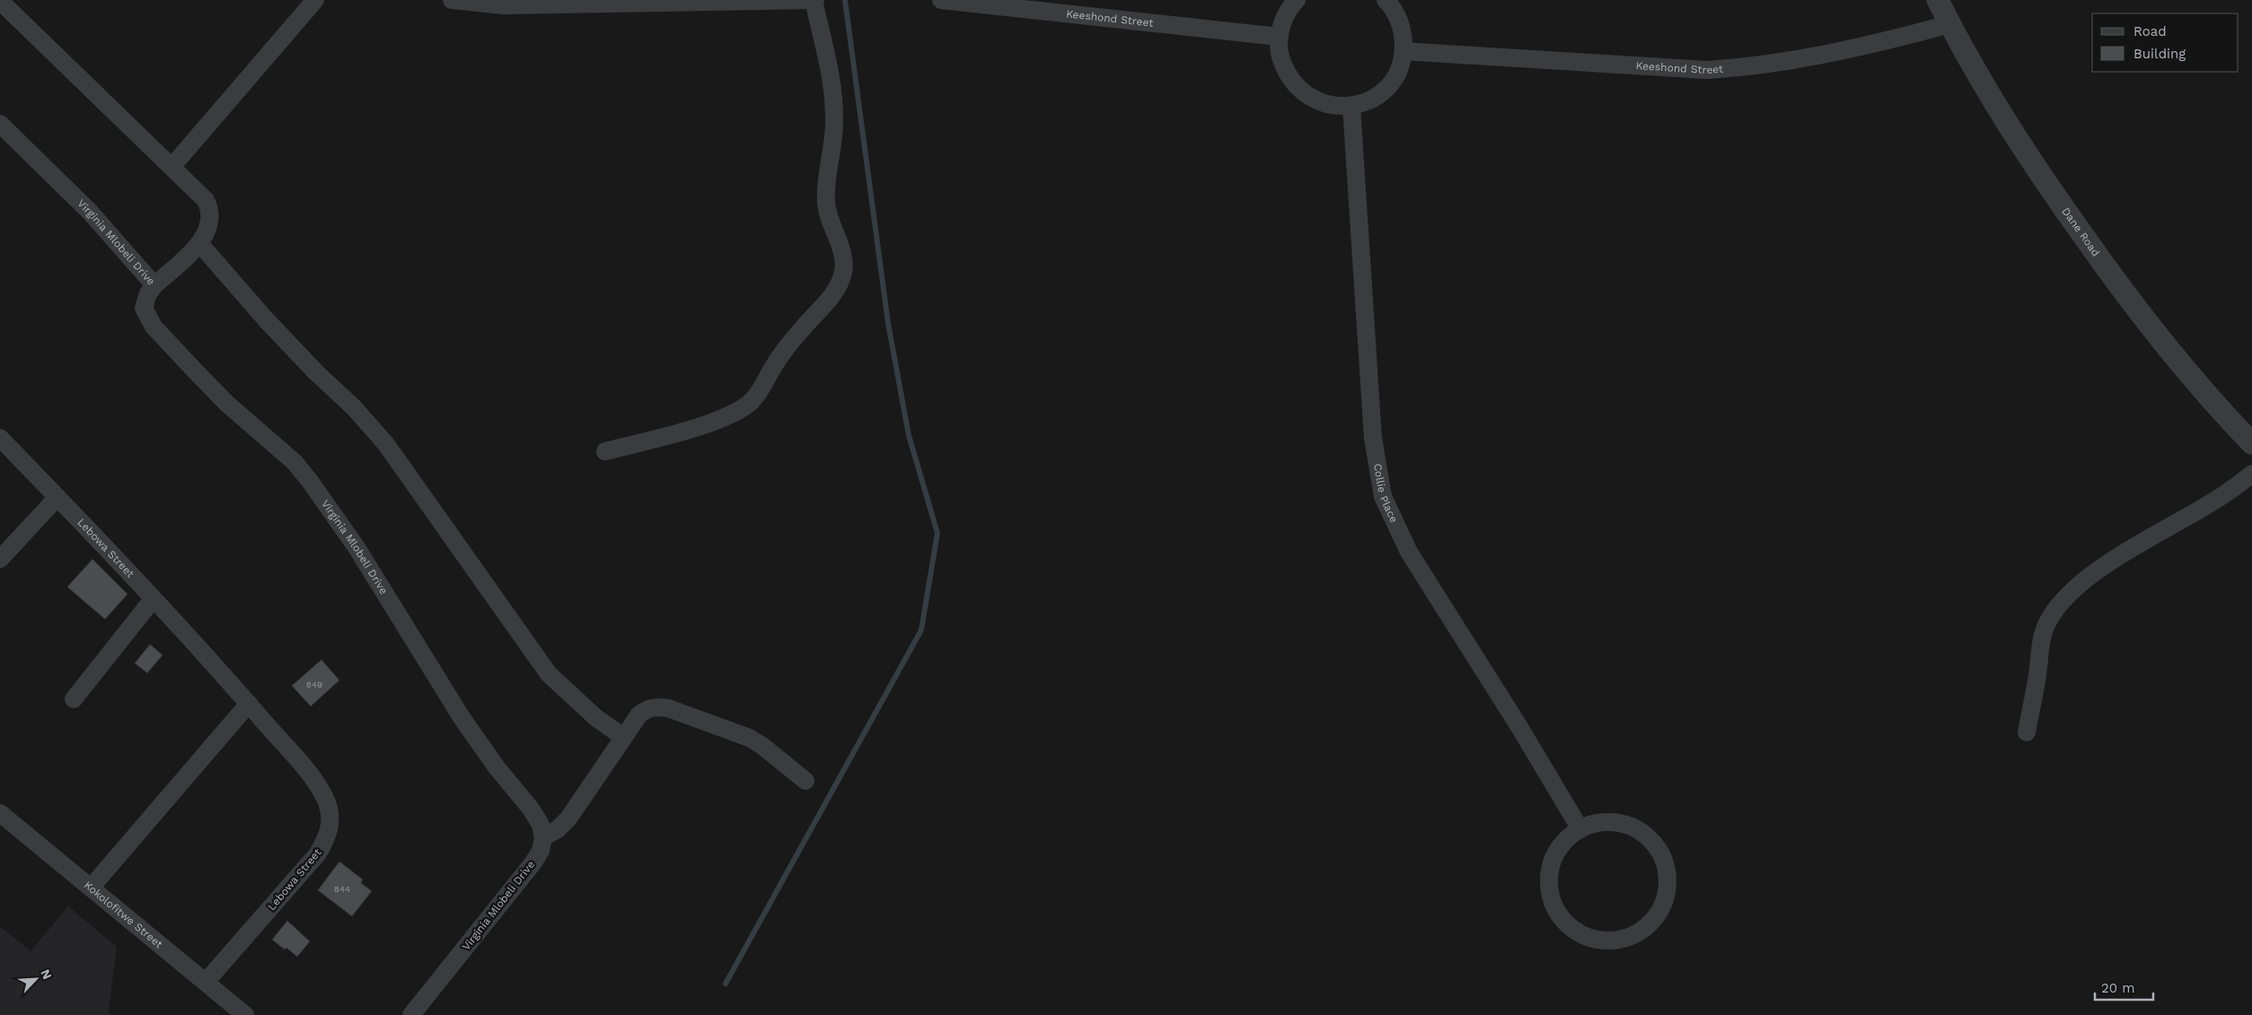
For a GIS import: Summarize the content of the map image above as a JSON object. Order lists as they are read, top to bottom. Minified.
{"streets":{"street":["Keeshond Street","Dane Road","Virginia Mlobeli Drive","Collie Place","Lebowa Street","Kokolofitwe Street"]},"crossings":[["Keeshond Street","Dane Road"],["Lebowa Street","Kokolofitwe Street"]],"house_numbers":["849","844"],"legend":["Road","Building"],"scale_bar":"20 m","north":"top right"}
